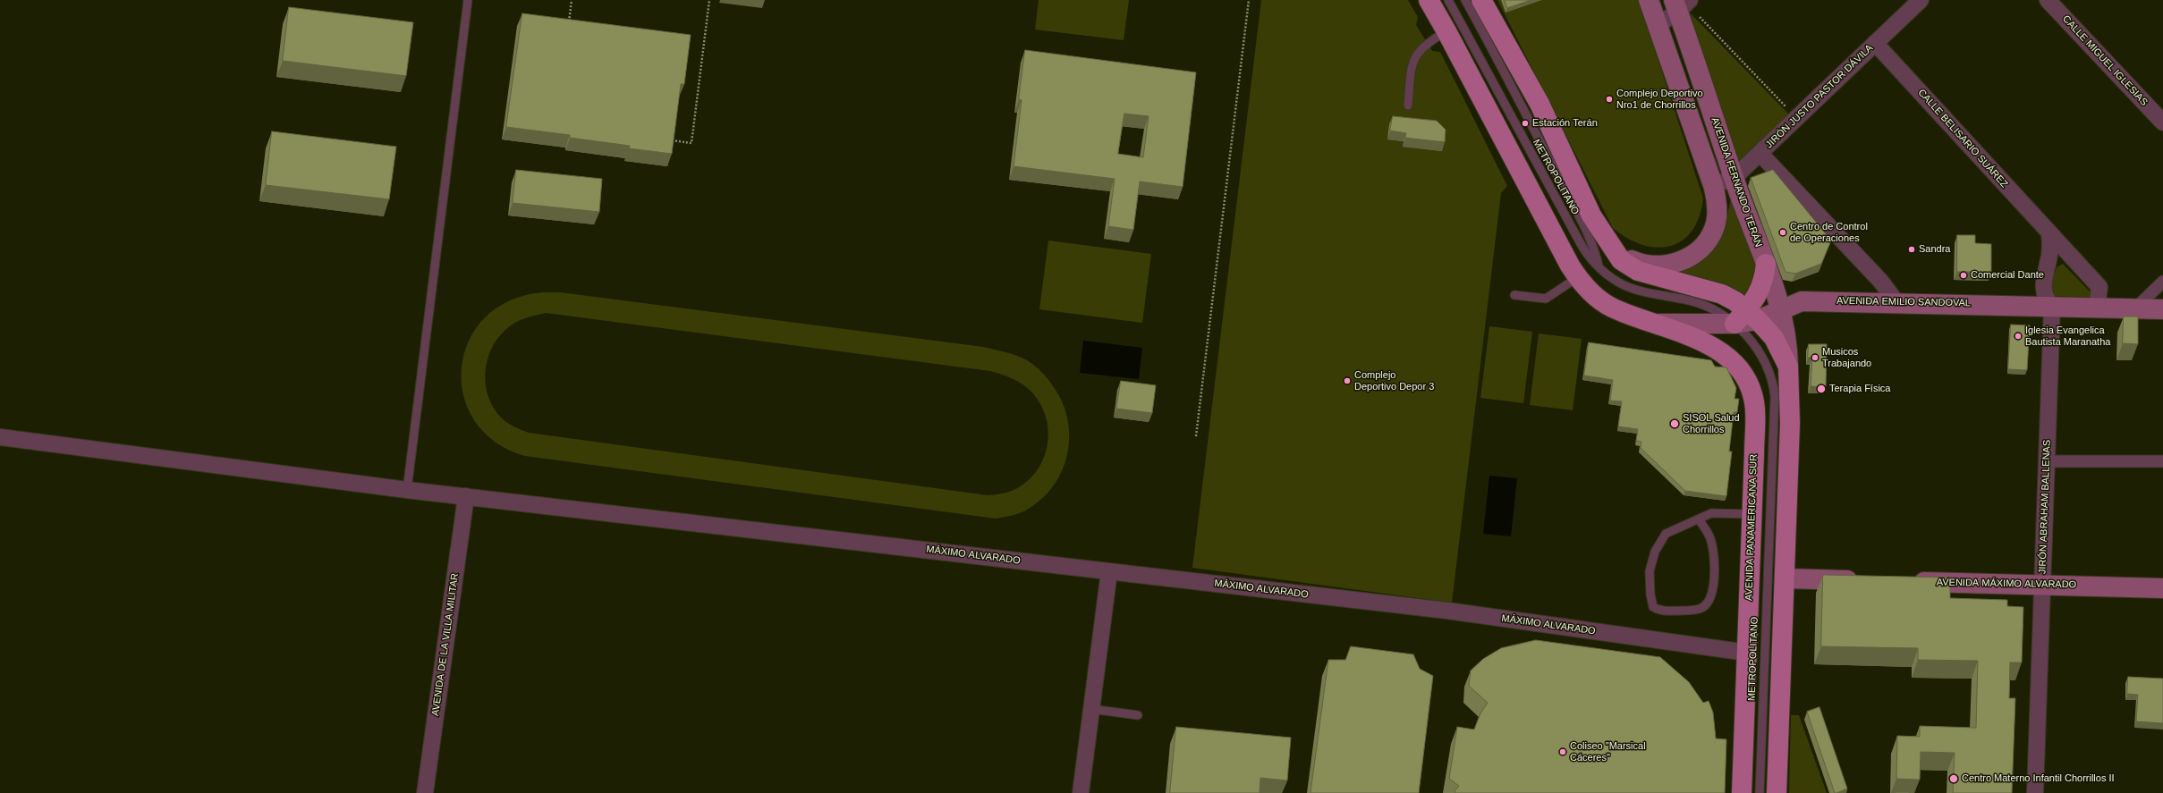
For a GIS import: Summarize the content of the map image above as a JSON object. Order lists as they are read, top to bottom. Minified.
{"streets":{"main road":["AVENIDA FERNANDO TERÁN","AVENIDA EMILIO SANDOVAL","AVENIDA PANAMERICANA SUR","AVENIDA MÁXIMO ALVARADO"],"street":["CALLE MIGUEL IGLESIAS","JIRÓN JUSTO PASTOR DÁVILA","CALLE BELISARIO SUÁREZ","JIRÓN ABRAHAM BALLENAS","MÁXIMO ALVARADO","AVENIDA DE LA VILLA MILITAR"],"lane":["METROPOLITANO"]},"crossings":[["JIRÓN JUSTO PASTOR DÁVILA","CALLE BELISARIO SUÁREZ"],["JIRÓN JUSTO PASTOR DÁVILA","AVENIDA FERNANDO TERÁN"],["CALLE BELISARIO SUÁREZ","AVENIDA EMILIO SANDOVAL"],["METROPOLITANO","AVENIDA EMILIO SANDOVAL"],["AVENIDA FERNANDO TERÁN","AVENIDA EMILIO SANDOVAL"],["AVENIDA EMILIO SANDOVAL","JIRÓN ABRAHAM BALLENAS"],["AVENIDA EMILIO SANDOVAL","AVENIDA PANAMERICANA SUR"],["JIRÓN ABRAHAM BALLENAS","AVENIDA MÁXIMO ALVARADO"],["AVENIDA PANAMERICANA SUR","MÁXIMO ALVARADO"],["MÁXIMO ALVARADO","AVENIDA DE LA VILLA MILITAR"]],"places":["Complejo Deportivo Nro1 de Chorrillos","Estación Terán","Centro de Control de Operaciones","Sandra","Comercial Dante","Iglesia Evangelica Bautista Maranatha","Musicos Trabajando","Complejo Deportivo Depor 3","Terapia Física","SISOL Salud Chorrillos","Coliseo \"Marsical Cáceres\"","Centro Materno Infantil Chorrillos II"]}
